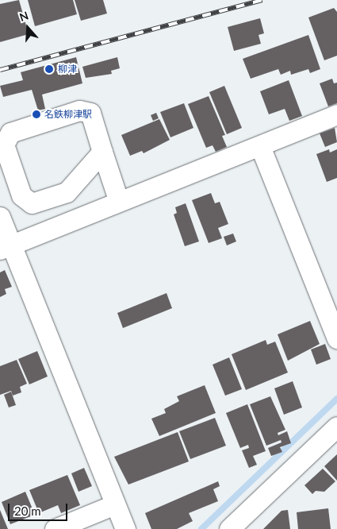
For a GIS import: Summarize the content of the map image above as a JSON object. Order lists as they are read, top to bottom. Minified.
{"places":["柳津","名鉄柳津駅"],"scale_bar":"20 m","north":"top"}
